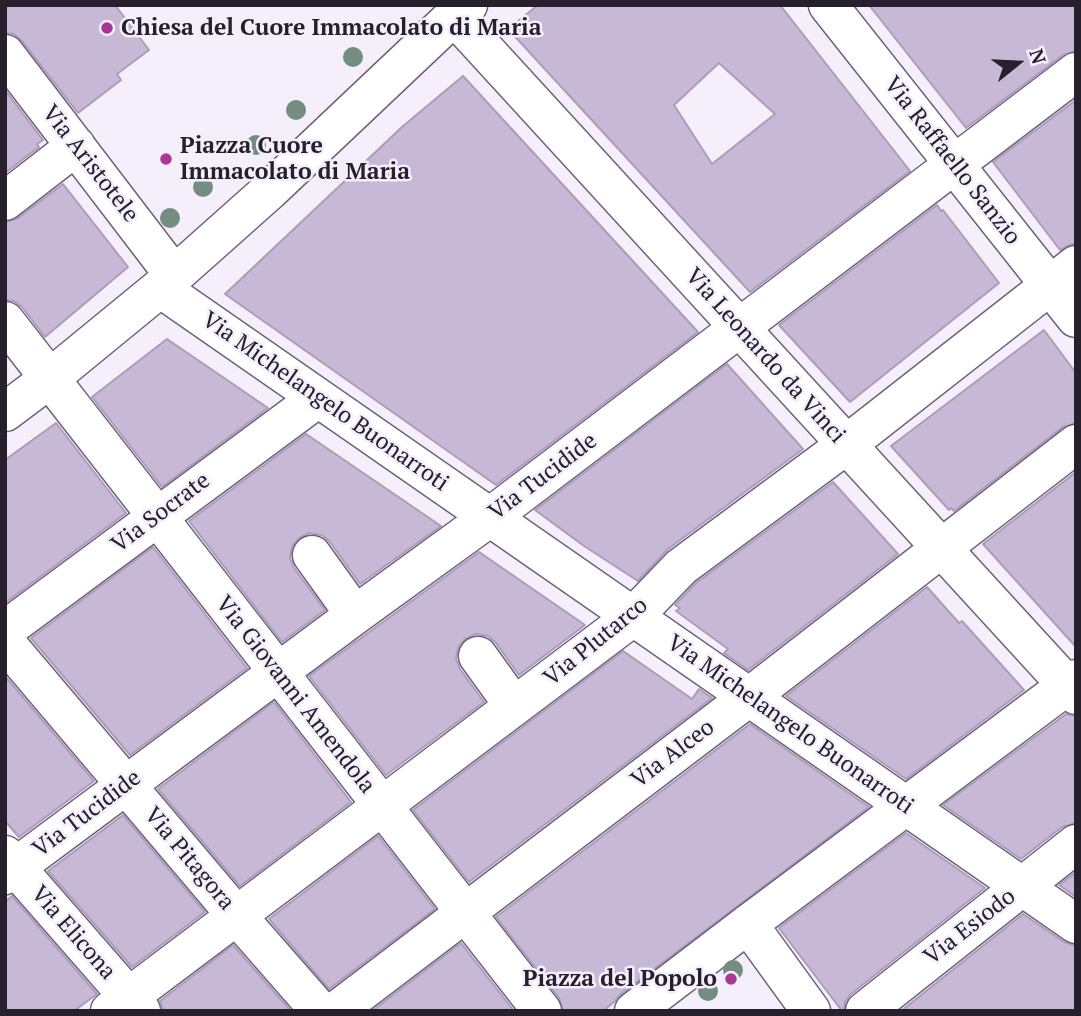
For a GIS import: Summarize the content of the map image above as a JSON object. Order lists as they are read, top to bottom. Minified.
{"streets":{"street":["Via Raffaello Sanzio","Via Aristotele","Via Leonardo da Vinci","Via Michelangelo Buonarroti","Via Tucidide","Via Socrate","Via Plutarco","Via Giovanni Amendola","Via Alceo","Via Pitagora","Via Esiodo","Via Elicona"]},"crossings":[["Via Raffaello Sanzio","Via Tucidide"],["Via Raffaello Sanzio","Via Plutarco"],["Via Aristotele","Via Michelangelo Buonarroti"],["Via Leonardo da Vinci","Via Tucidide"],["Via Leonardo da Vinci","Via Plutarco"],["Via Leonardo da Vinci","Via Alceo"],["Via Michelangelo Buonarroti","Via Tucidide"],["Via Michelangelo Buonarroti","Via Socrate"],["Via Michelangelo Buonarroti","Via Plutarco"],["Via Michelangelo Buonarroti","Via Alceo"],["Via Michelangelo Buonarroti","Via Esiodo"],["Via Tucidide","Via Giovanni Amendola"],["Via Tucidide","Via Pitagora"],["Via Tucidide","Via Elicona"],["Via Socrate","Via Giovanni Amendola"],["Via Plutarco","Via Giovanni Amendola"],["Via Plutarco","Via Pitagora"],["Via Plutarco","Via Elicona"],["Via Giovanni Amendola","Via Alceo"]],"places":["Chiesa del Cuore Immacolato di Maria","Piazza Cuore Immacolato di Maria","Piazza del Popolo"],"north":"right"}
